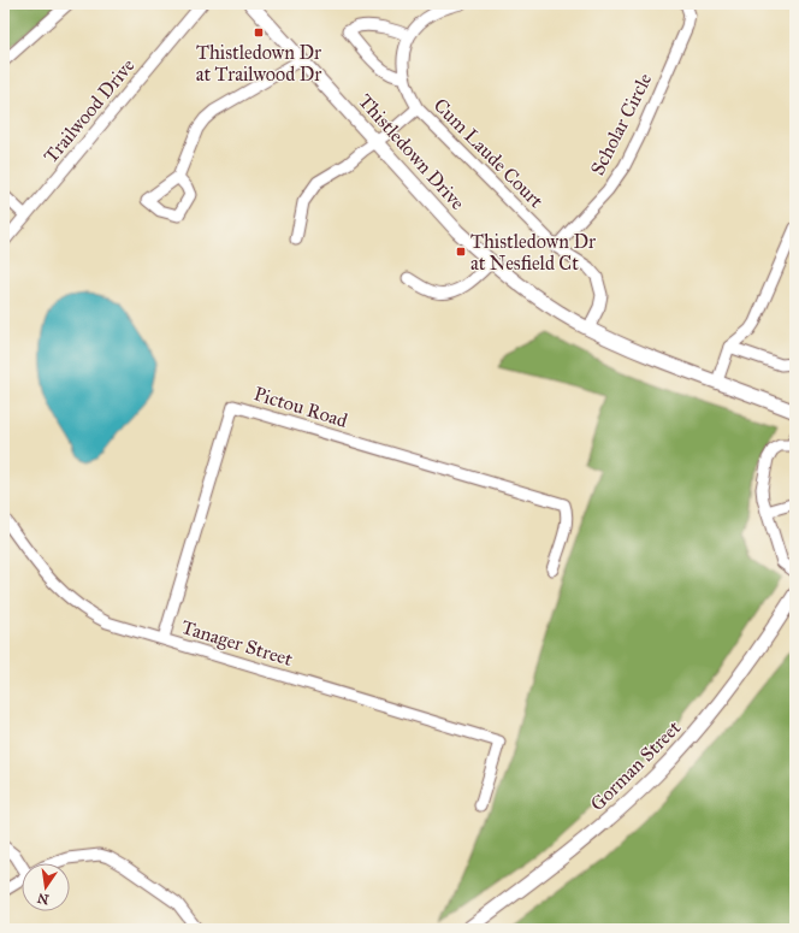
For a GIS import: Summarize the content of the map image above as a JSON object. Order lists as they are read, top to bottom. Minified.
{"streets":{"main road":["Thistledown Drive","Gorman Street"],"street":["Trailwood Drive","Scholar Circle","Cum Laude Court","Pictou Road","Tanager Street"]},"crossings":[["Scholar Circle","Cum Laude Court"],["Thistledown Drive","Cum Laude Court"],["Pictou Road","Tanager Street"]],"places":{"transit":["Thistledown Dr at Trailwood Dr","Thistledown Dr at Nesfield Ct"]},"north":"bottom"}
